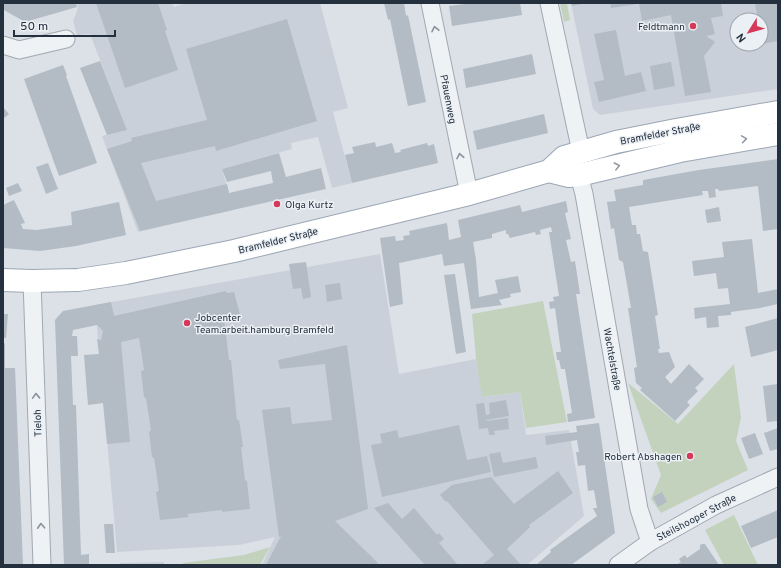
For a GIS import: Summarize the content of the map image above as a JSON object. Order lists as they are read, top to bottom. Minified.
{"streets":{"main road":["Bramfelder Straße"],"street":["Pfauenweg","Wachtelstraße","Tieloh","Steilshooper Straße"]},"crossings":[["Pfauenweg","Bramfelder Straße"],["Bramfelder Straße","Tieloh"],["Wachtelstraße","Steilshooper Straße"]],"one_way":["Tieloh"],"places":["Feldtmann","Olga Kurtz","Jobcenter Team.arbeit.hamburg Bramfeld","Robert Abshagen"],"scale_bar":"50 m","north":"bottom left"}
